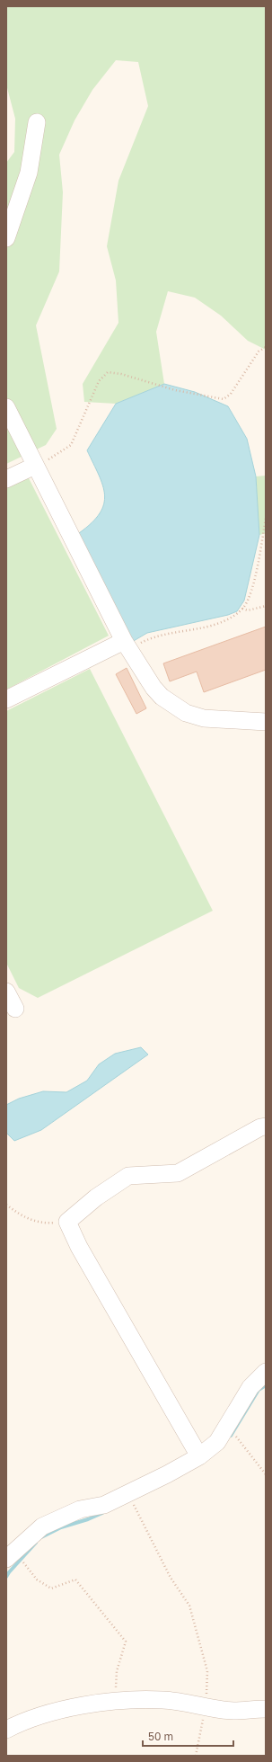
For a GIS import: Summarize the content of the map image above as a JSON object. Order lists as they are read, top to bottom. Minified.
{"scale_bar":"50 m"}
